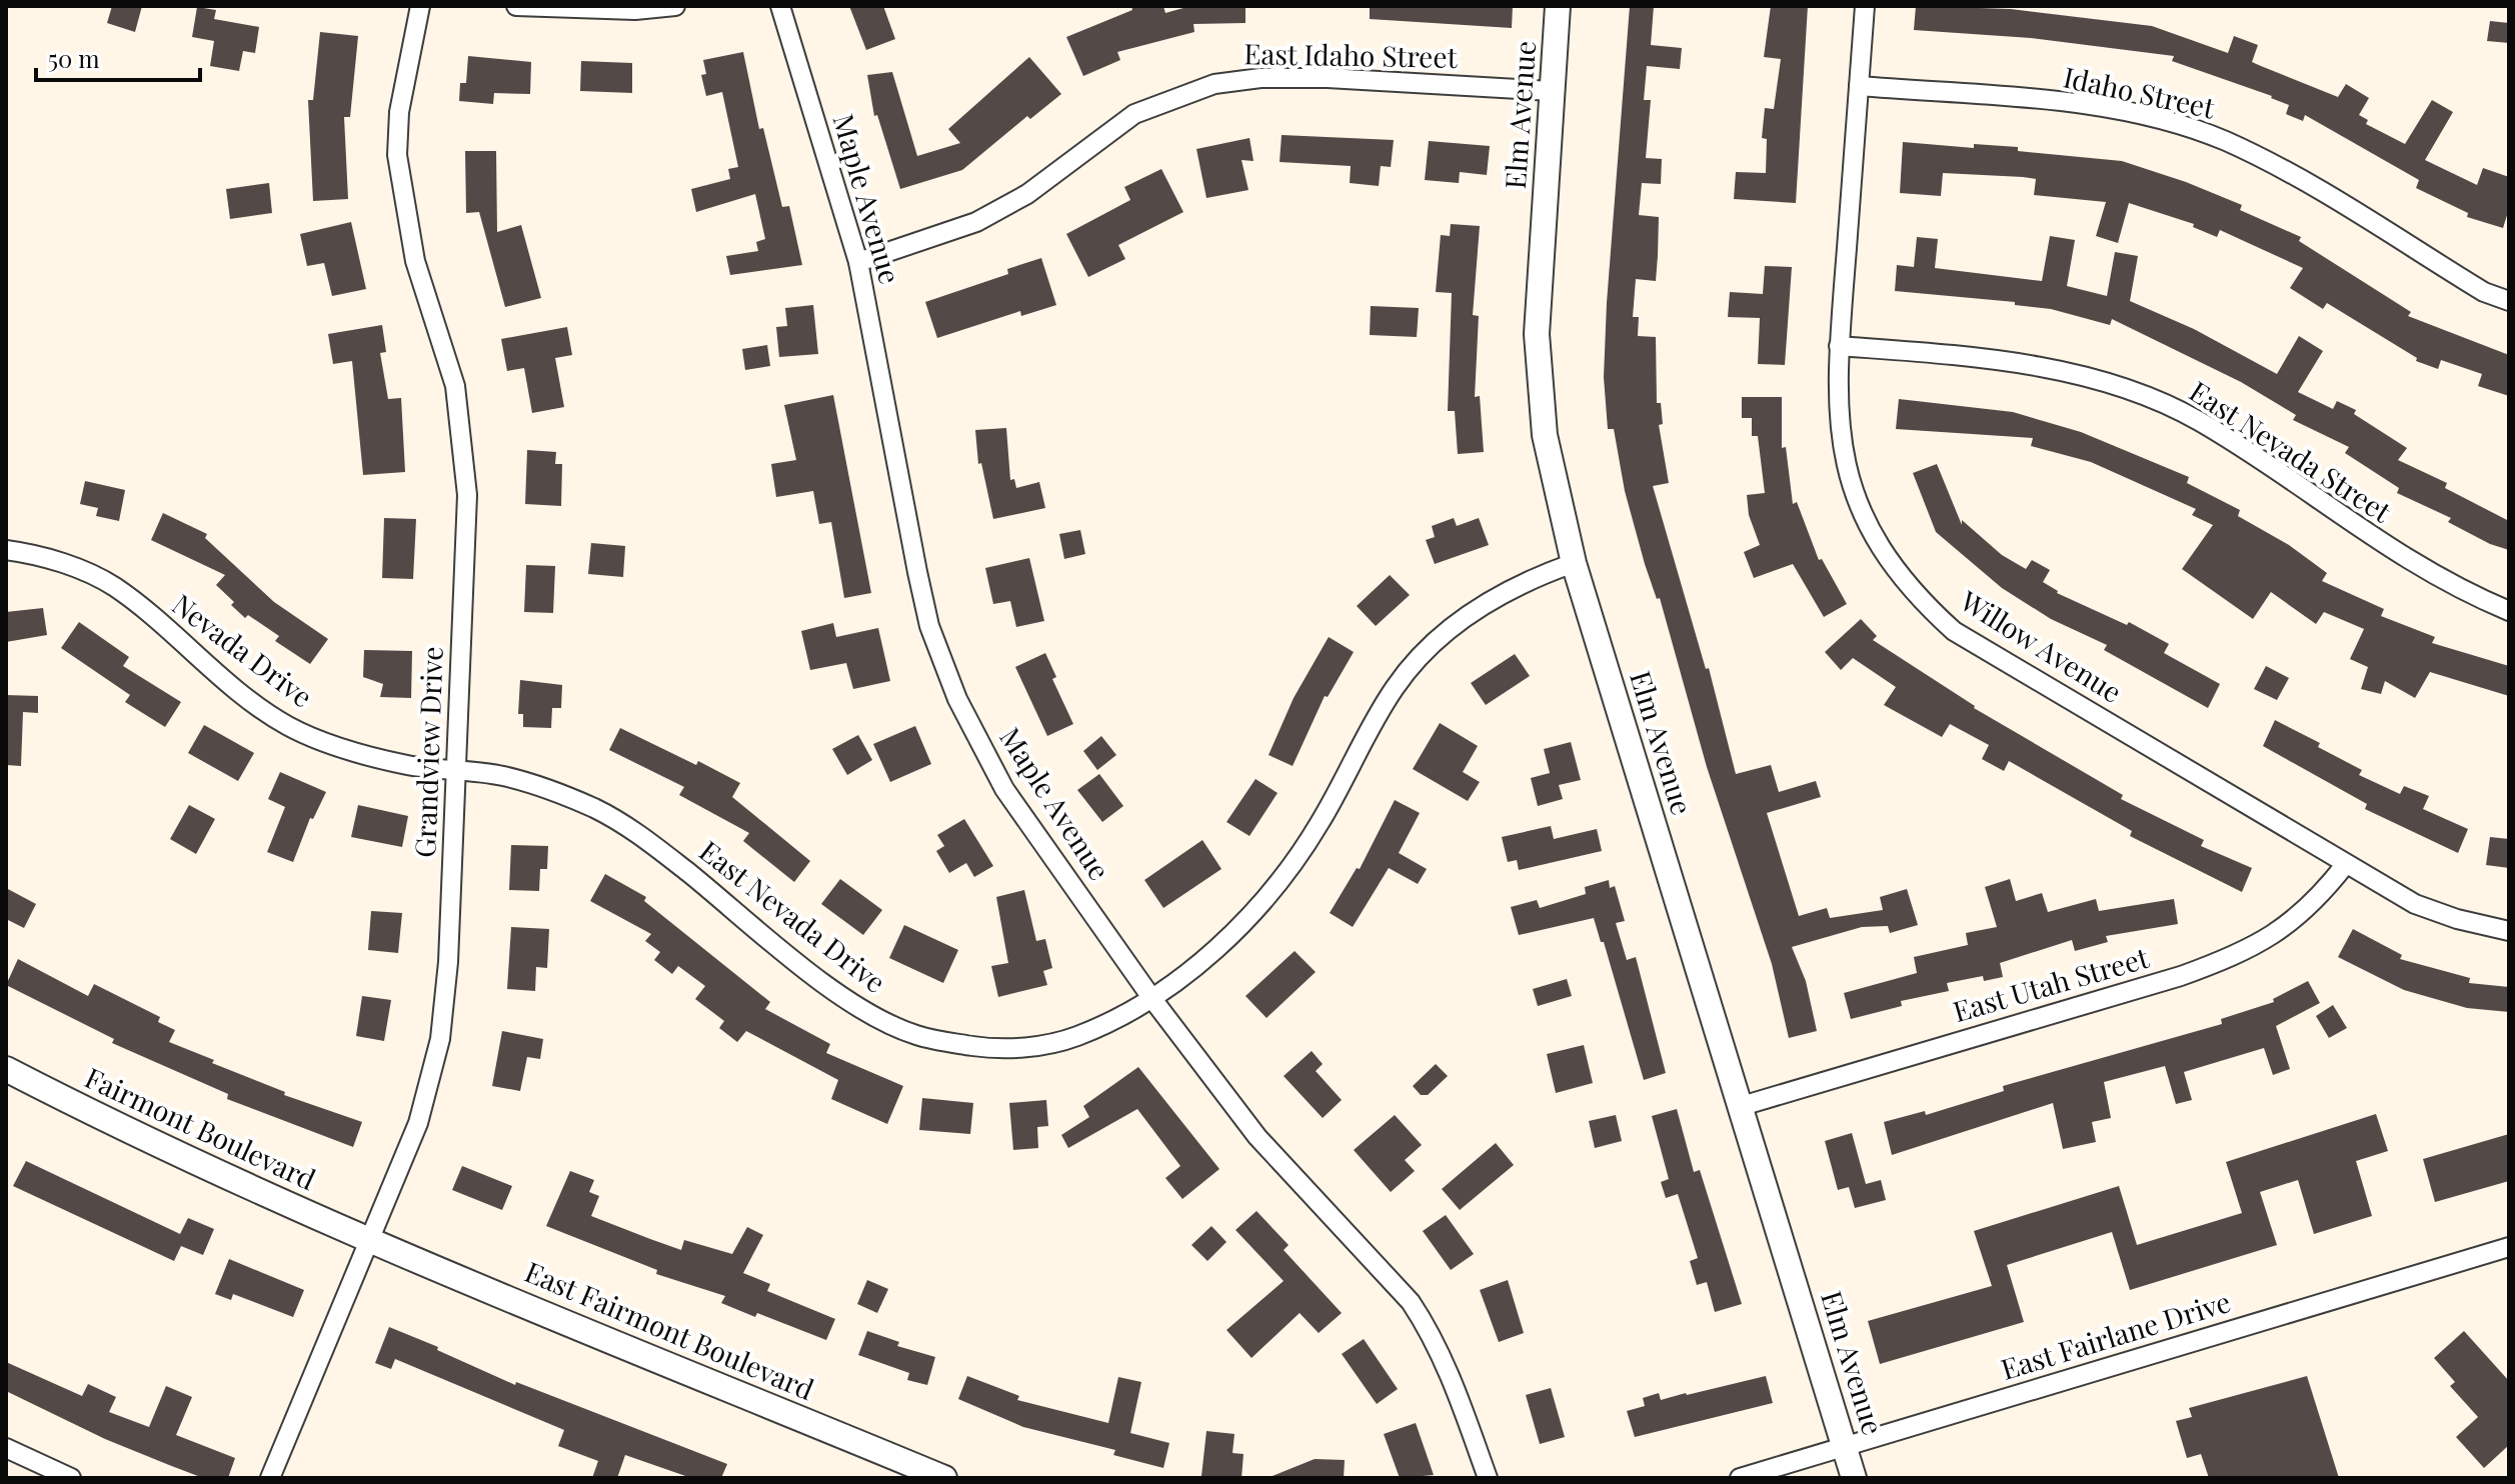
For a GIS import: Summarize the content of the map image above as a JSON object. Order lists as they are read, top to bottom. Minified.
{"streets":{"street":["East Idaho Street","Idaho Street","Elm Avenue","Maple Avenue","East Nevada Street","Willow Avenue","Nevada Drive","Grandview Drive","East Nevada Drive","East Utah Street","Fairmont Boulevard","East Fairmont Boulevard","East Fairlane Drive"]},"crossings":[["East Idaho Street","Elm Avenue"],["East Idaho Street","Maple Avenue"],["Idaho Street","Willow Avenue"],["Elm Avenue","East Nevada Drive"],["Elm Avenue","East Utah Street"],["Elm Avenue","East Fairlane Drive"],["Maple Avenue","East Nevada Drive"],["East Nevada Street","Willow Avenue"],["Willow Avenue","East Utah Street"],["Nevada Drive","Grandview Drive"],["Nevada Drive","East Nevada Drive"],["Grandview Drive","East Nevada Drive"],["Grandview Drive","Fairmont Boulevard"],["Grandview Drive","East Fairmont Boulevard"],["Fairmont Boulevard","East Fairmont Boulevard"]],"scale_bar":"50 m"}
